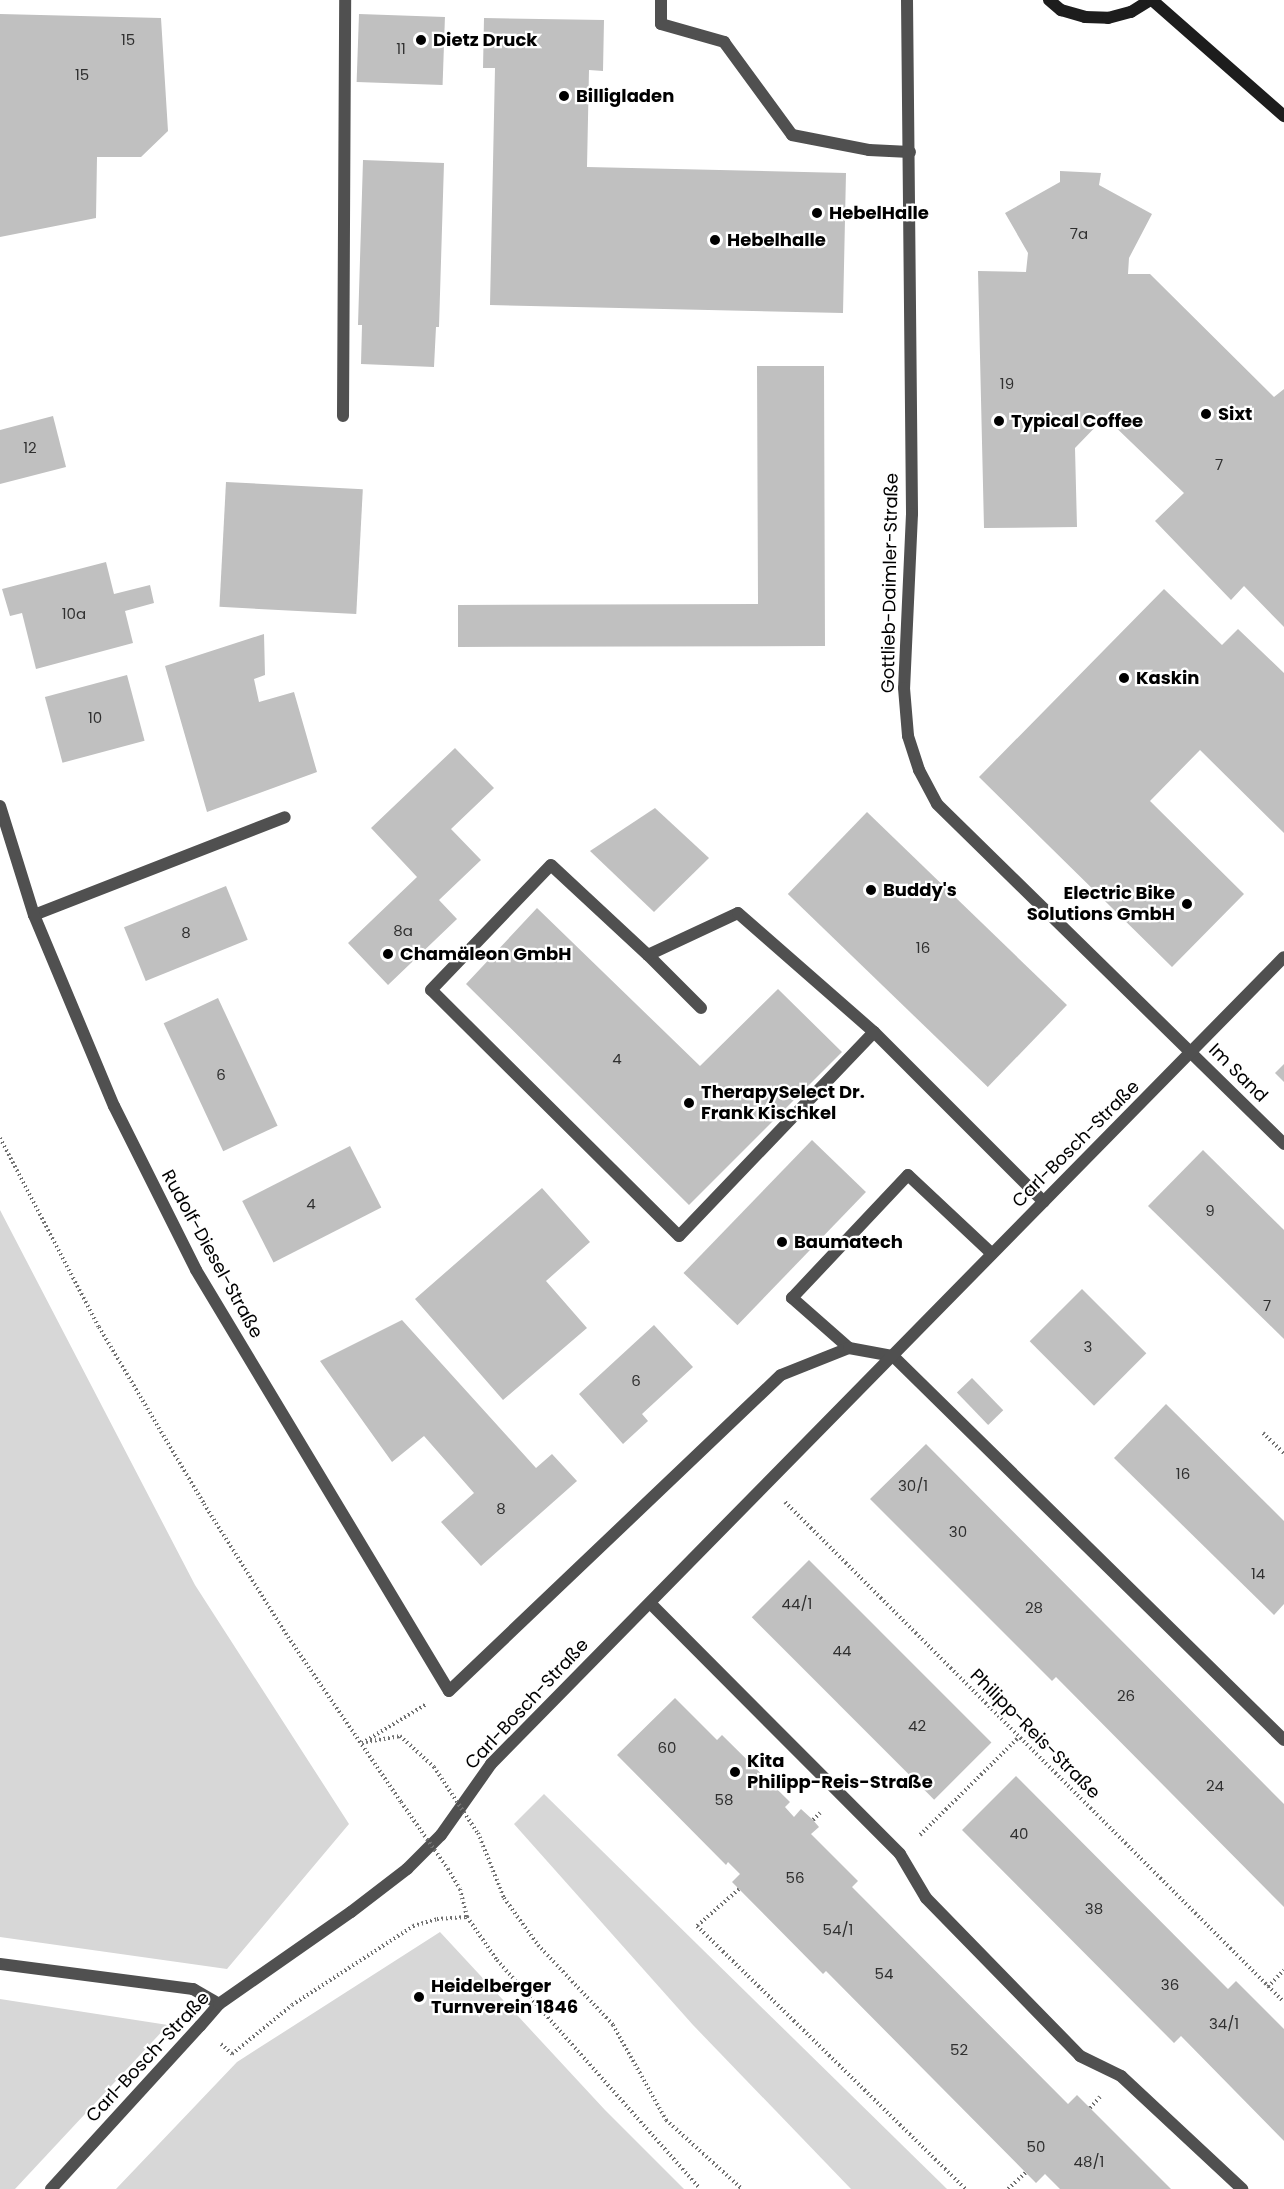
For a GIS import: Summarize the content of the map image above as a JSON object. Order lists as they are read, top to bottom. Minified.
{"streets":{"street":["Gottlieb-Daimler-Straße","Im Sand","Carl-Bosch-Straße","Rudolf-Diesel-Straße"],"path":["Philipp-Reis-Straße"]},"crossings":[["Gottlieb-Daimler-Straße","Im Sand"],["Gottlieb-Daimler-Straße","Carl-Bosch-Straße"],["Im Sand","Carl-Bosch-Straße"],["Carl-Bosch-Straße","Philipp-Reis-Straße"]],"places":["Dietz Druck","Billigladen","HebelHalle","Hebelhalle","Sixt","Typical Coffee","Kaskin","Buddy's","Electric Bike Solutions GmbH","Chamäleon GmbH","TherapySelect Dr. Frank Kischkel","Baumatech","Kita Philipp-Reis-Straße","Heidelberger Turnverein 1846"],"house_numbers":["15","11","15","7a","19","12","7","10a","10","8a","8","16","4","6","4","9","7","3","6","16","30/1","8","30","14","44/1","28","44","26","42","60","24","58","40","56","38","54/1","54","36","34/1","52","50","48/1"]}
